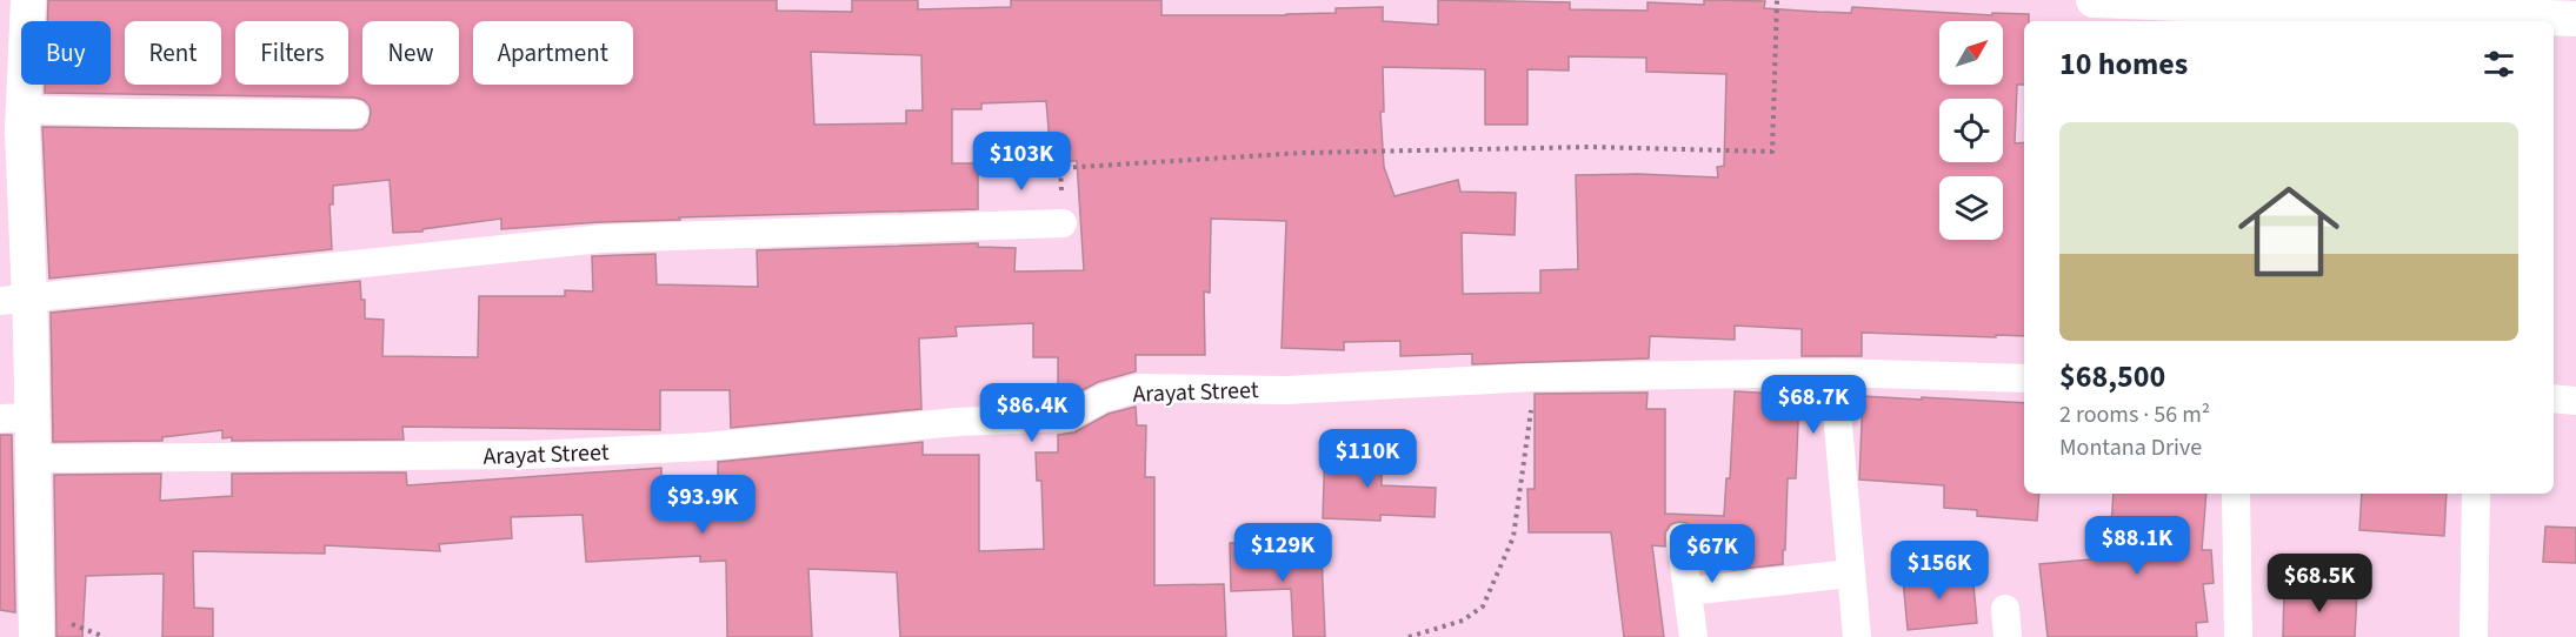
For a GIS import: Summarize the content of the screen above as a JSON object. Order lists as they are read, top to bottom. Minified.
{"streets":{"street":["Arayat Street"]},"north":"top right","page":{"chip":["Buy","Rent","Filters","New","Apartment"],"heading":"10 homes","list":[{"name":"$68,500","note":"2 rooms · 56 m² · Montana Drive"}],"price":["$103K","$68.7K","$86.4K","$110K","$93.9K","$88.1K","$129K","$67K","$156K","$68.5K"]}}
